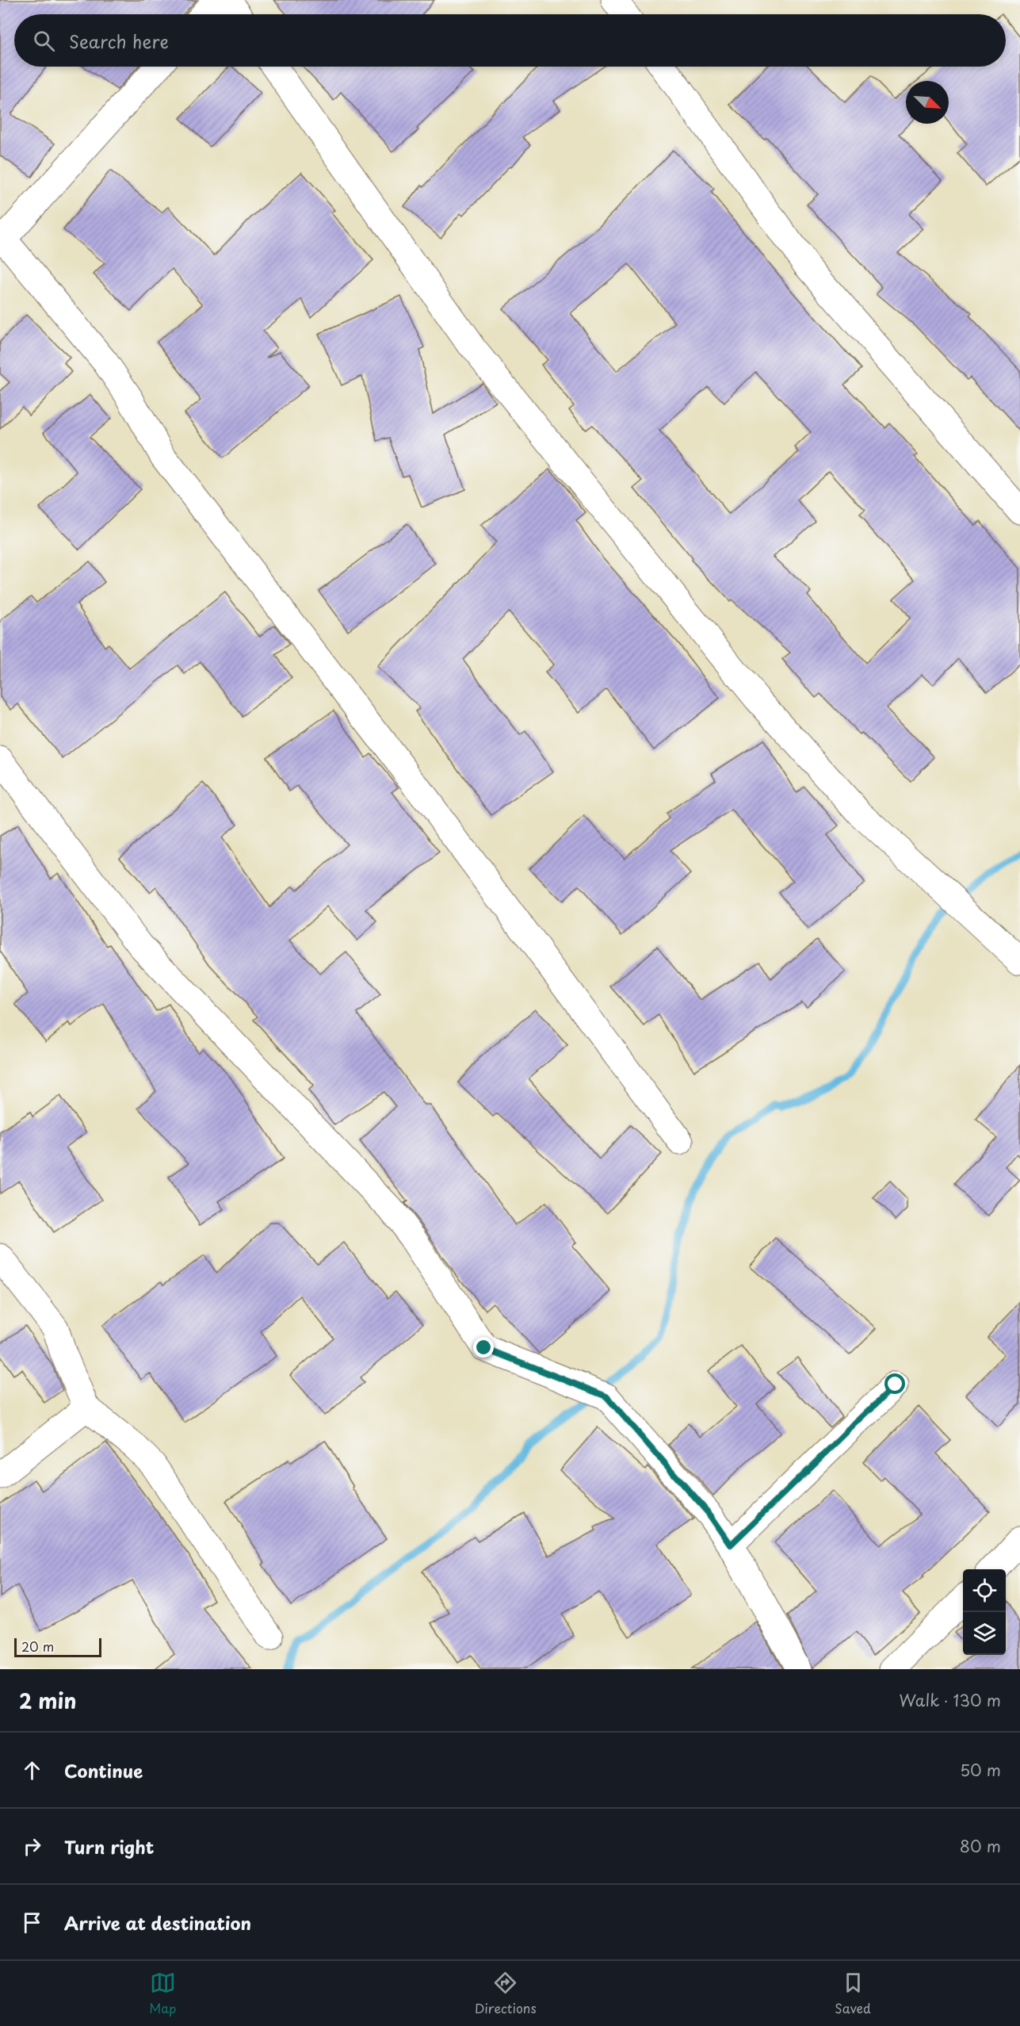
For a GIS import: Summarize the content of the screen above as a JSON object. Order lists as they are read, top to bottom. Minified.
{"scale_bar":"20 m","north":"bottom right","page":{"search":"Search here","scale":"20 m","heading":["2 min","Walk · 130 m"],"list":[["Continue","50 m"],["Turn right","80 m"],"Arrive at destination"],"nav":["Map","Directions","Saved"]}}
